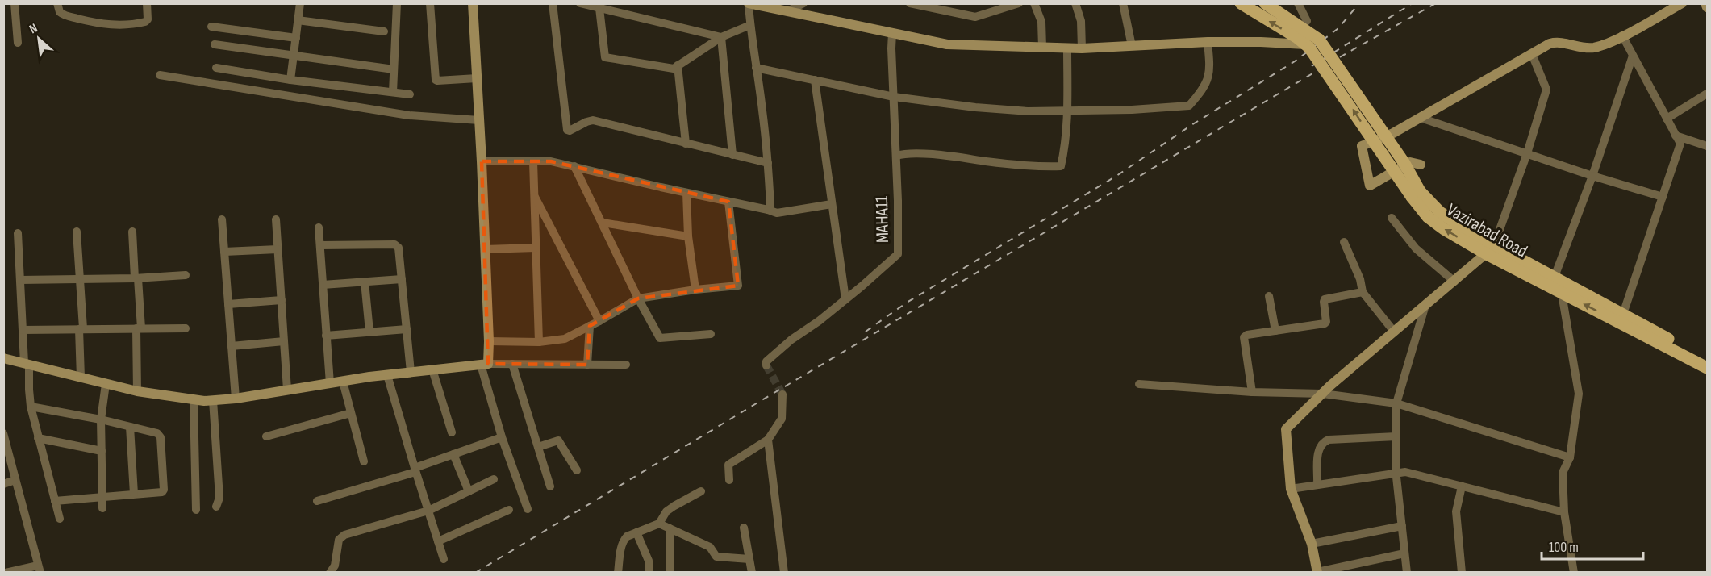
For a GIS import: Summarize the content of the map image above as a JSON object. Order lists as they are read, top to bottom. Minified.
{"streets":{"main road":["Vazirabad Road"],"street":["MAHA11"]},"scale_bar":"100 m","north":"top left"}
